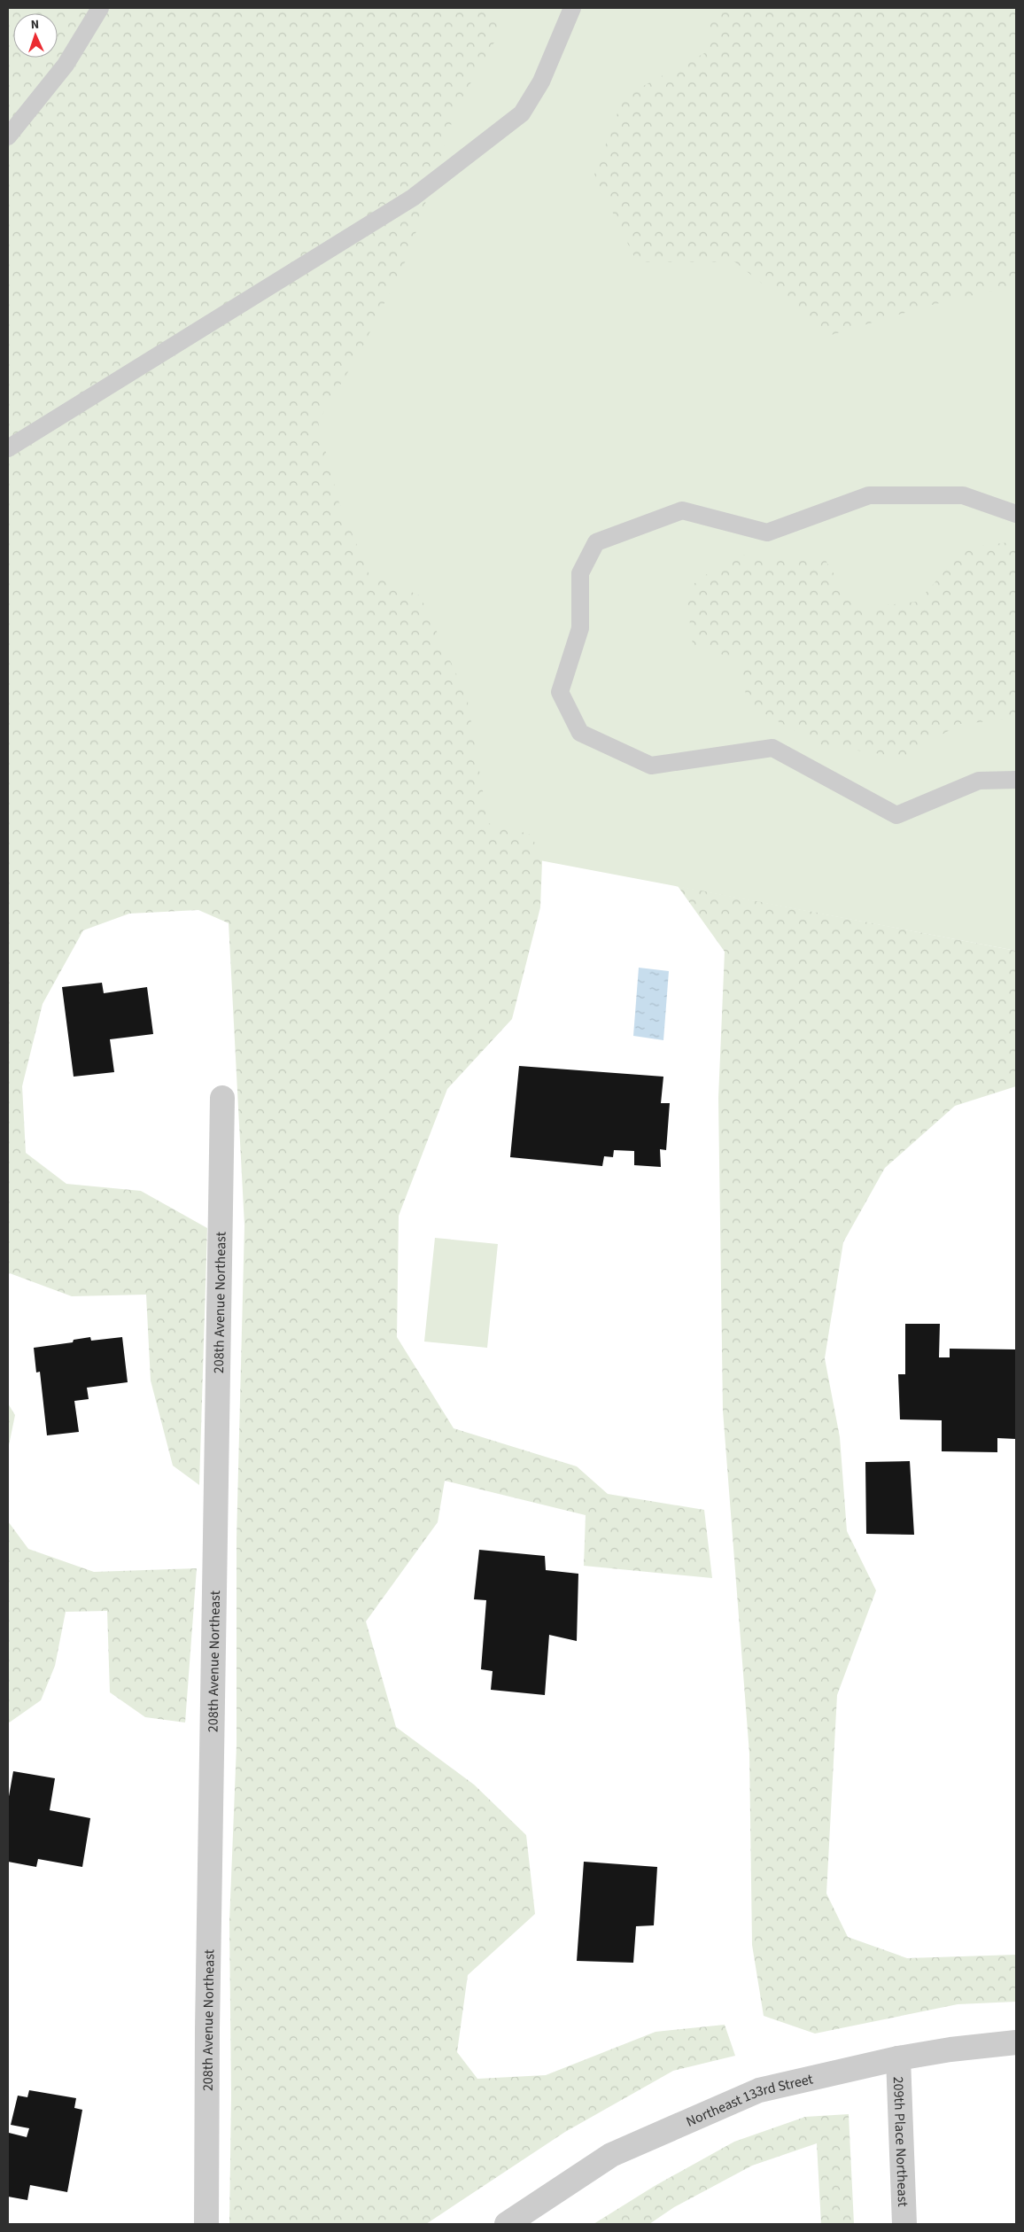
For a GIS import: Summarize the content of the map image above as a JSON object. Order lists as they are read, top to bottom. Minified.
{"streets":{"street":["208th Avenue Northeast","Northeast 133rd Street","209th Place Northeast"]},"crossings":[["Northeast 133rd Street","209th Place Northeast"]],"north":"top"}
